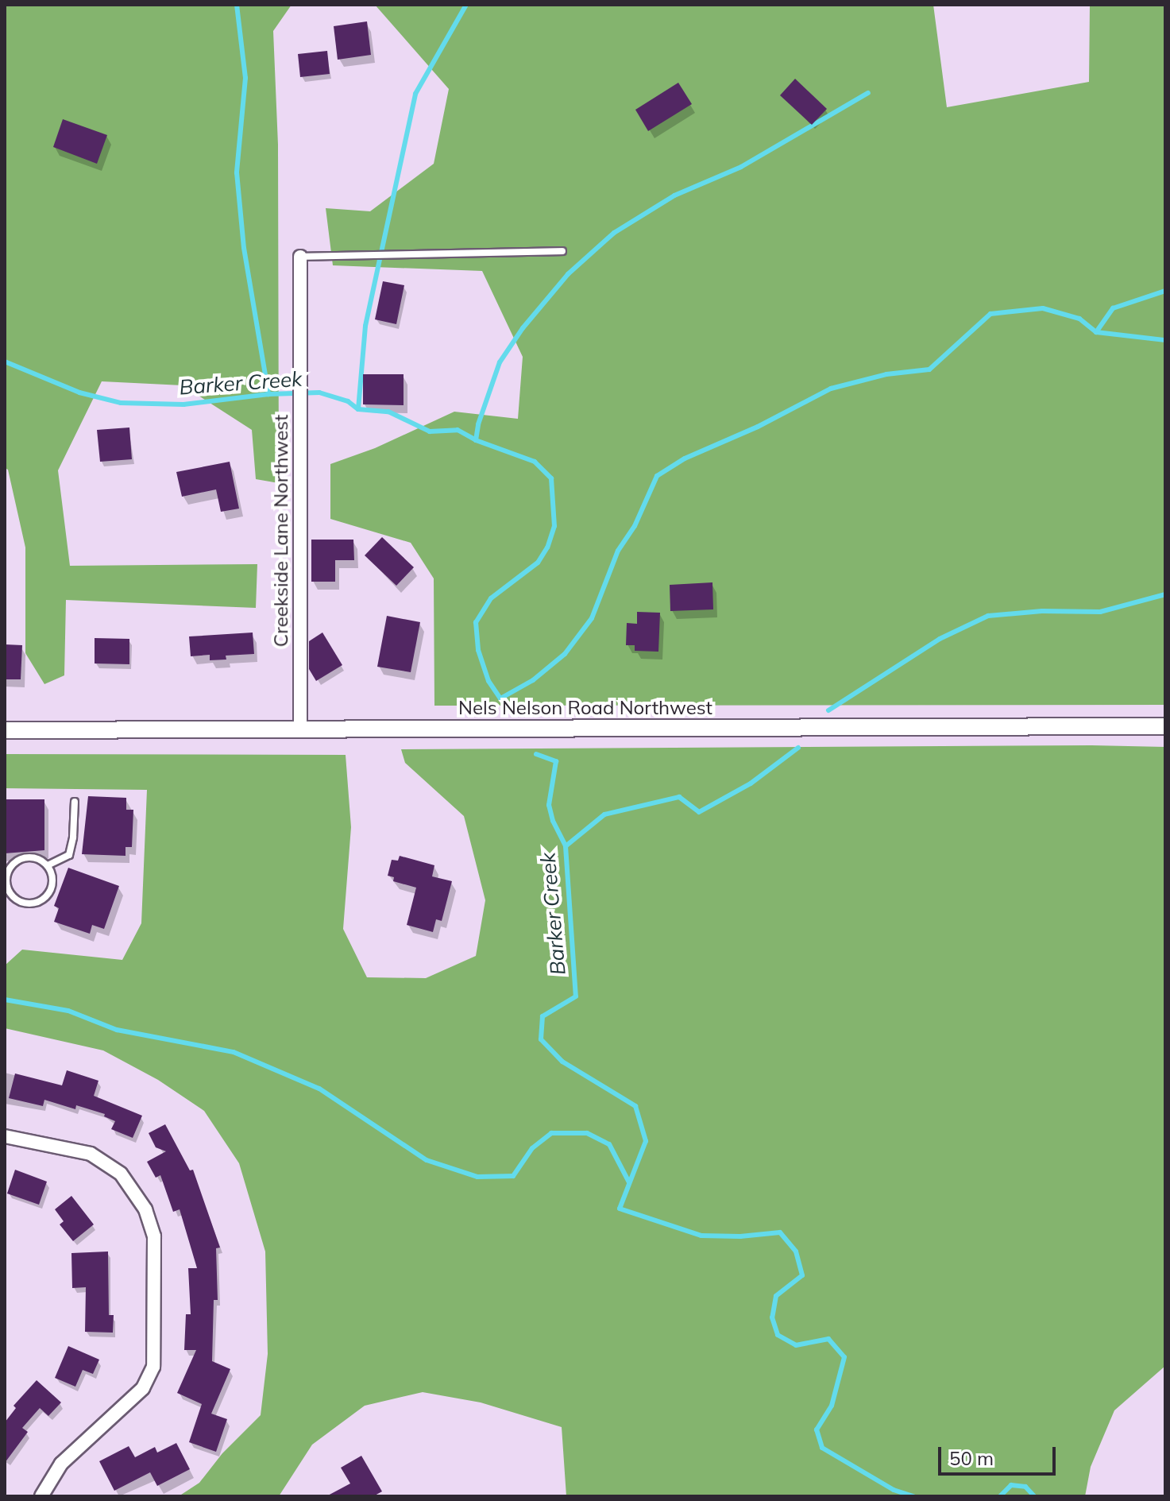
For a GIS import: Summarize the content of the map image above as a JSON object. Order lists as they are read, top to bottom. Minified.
{"streets":{"street":["Creekside Lane Northwest","Nels Nelson Road Northwest"]},"crossings":[["Creekside Lane Northwest","Nels Nelson Road Northwest"]],"water":["Barker Creek"],"scale_bar":"50 m"}
